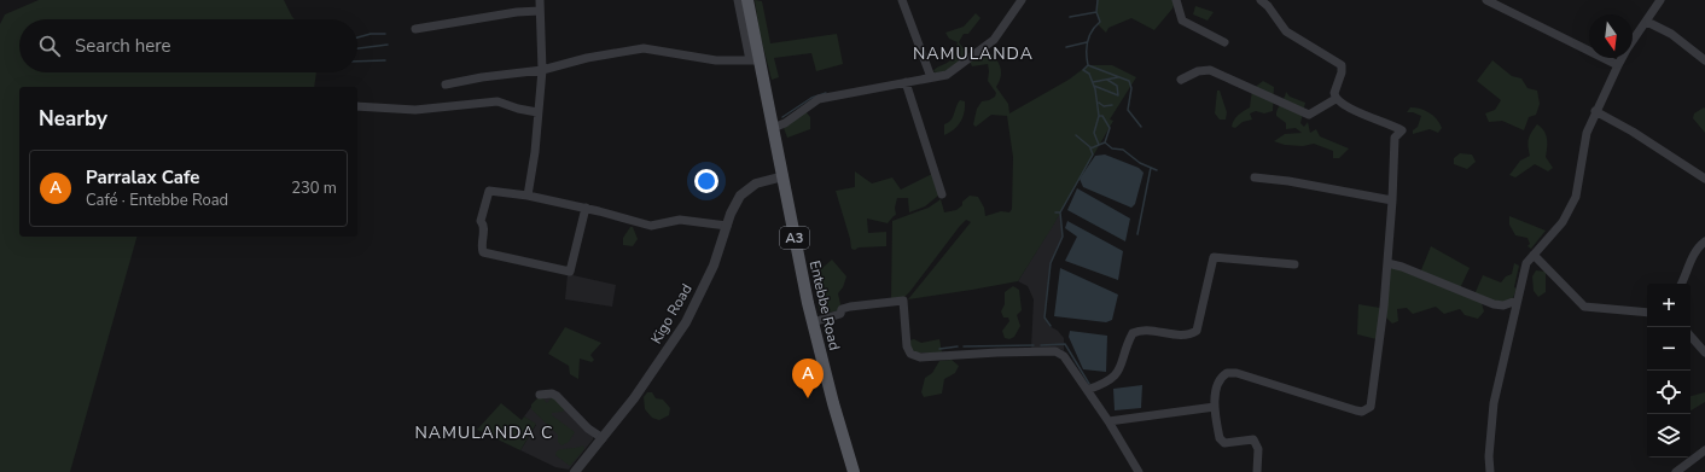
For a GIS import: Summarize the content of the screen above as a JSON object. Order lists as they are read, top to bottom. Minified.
{"streets":{"main road":["A3","Entebbe Road"],"street":["Kigo Road"]},"crossings":[["Entebbe Road","Kigo Road"]],"districts":["NAMULANDA","NAMULANDA C"],"north":"bottom","page":{"search":"Search here","heading":"Nearby","list":[{"mark":"A","name":"Parralax Cafe","note":"Café · Entebbe Road","value":"230 m"}],"map_buttons":["+","−"],"pins":"A"}}
